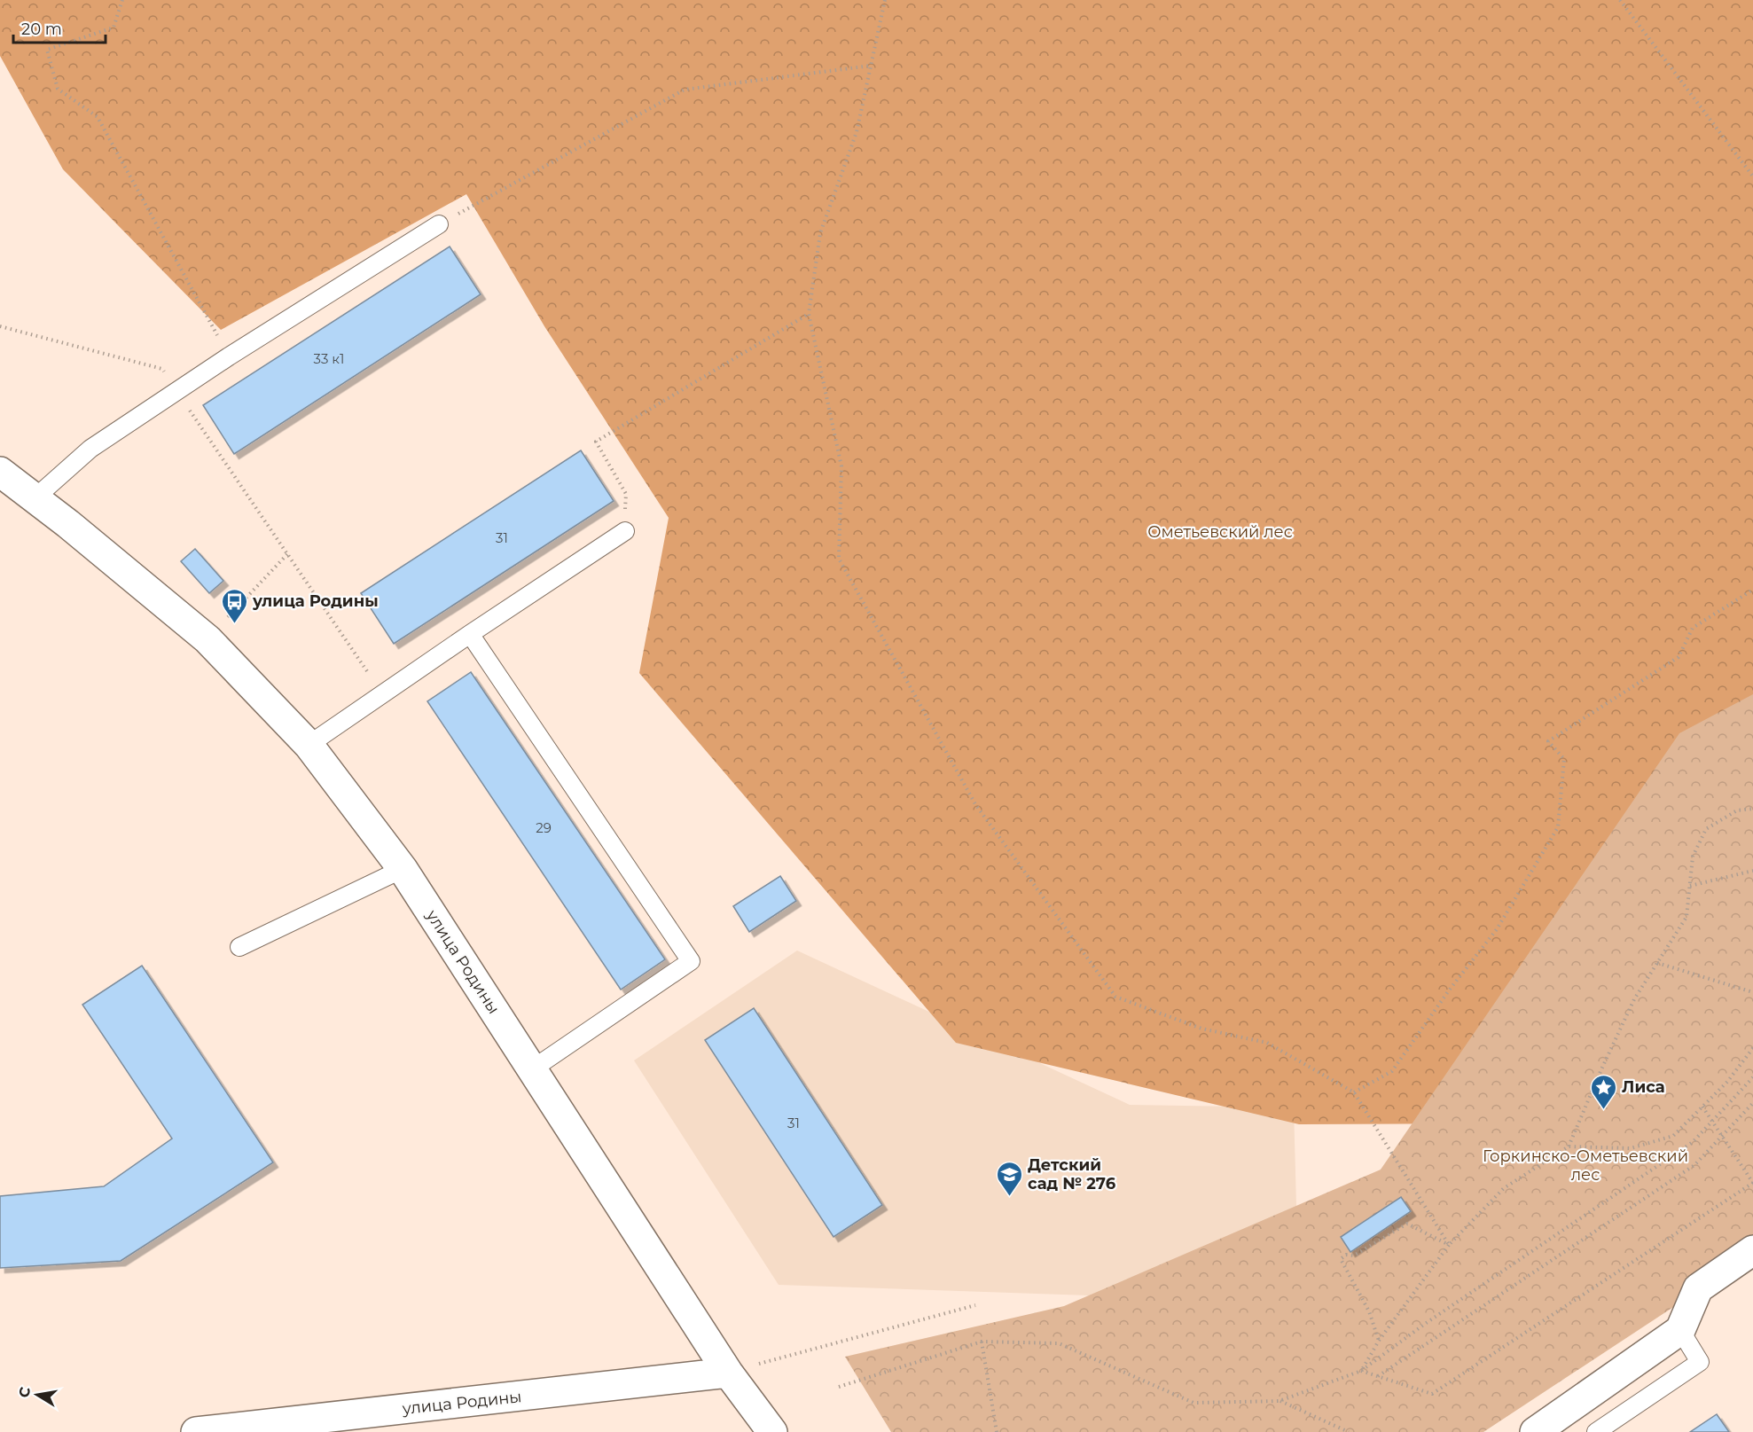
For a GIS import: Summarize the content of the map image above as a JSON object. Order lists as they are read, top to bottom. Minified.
{"streets":{"street":["улица Родины"]},"parks":["Ометьевский лес","Горкинско-Ометьевский лес"],"places":{"bus stop":["улица Родины"],"place":["Лиса"],"school or university":["Детский сад № 276"]},"house_numbers":["33 к1","31","29","31"],"scale_bar":"20 m","north":"left"}
